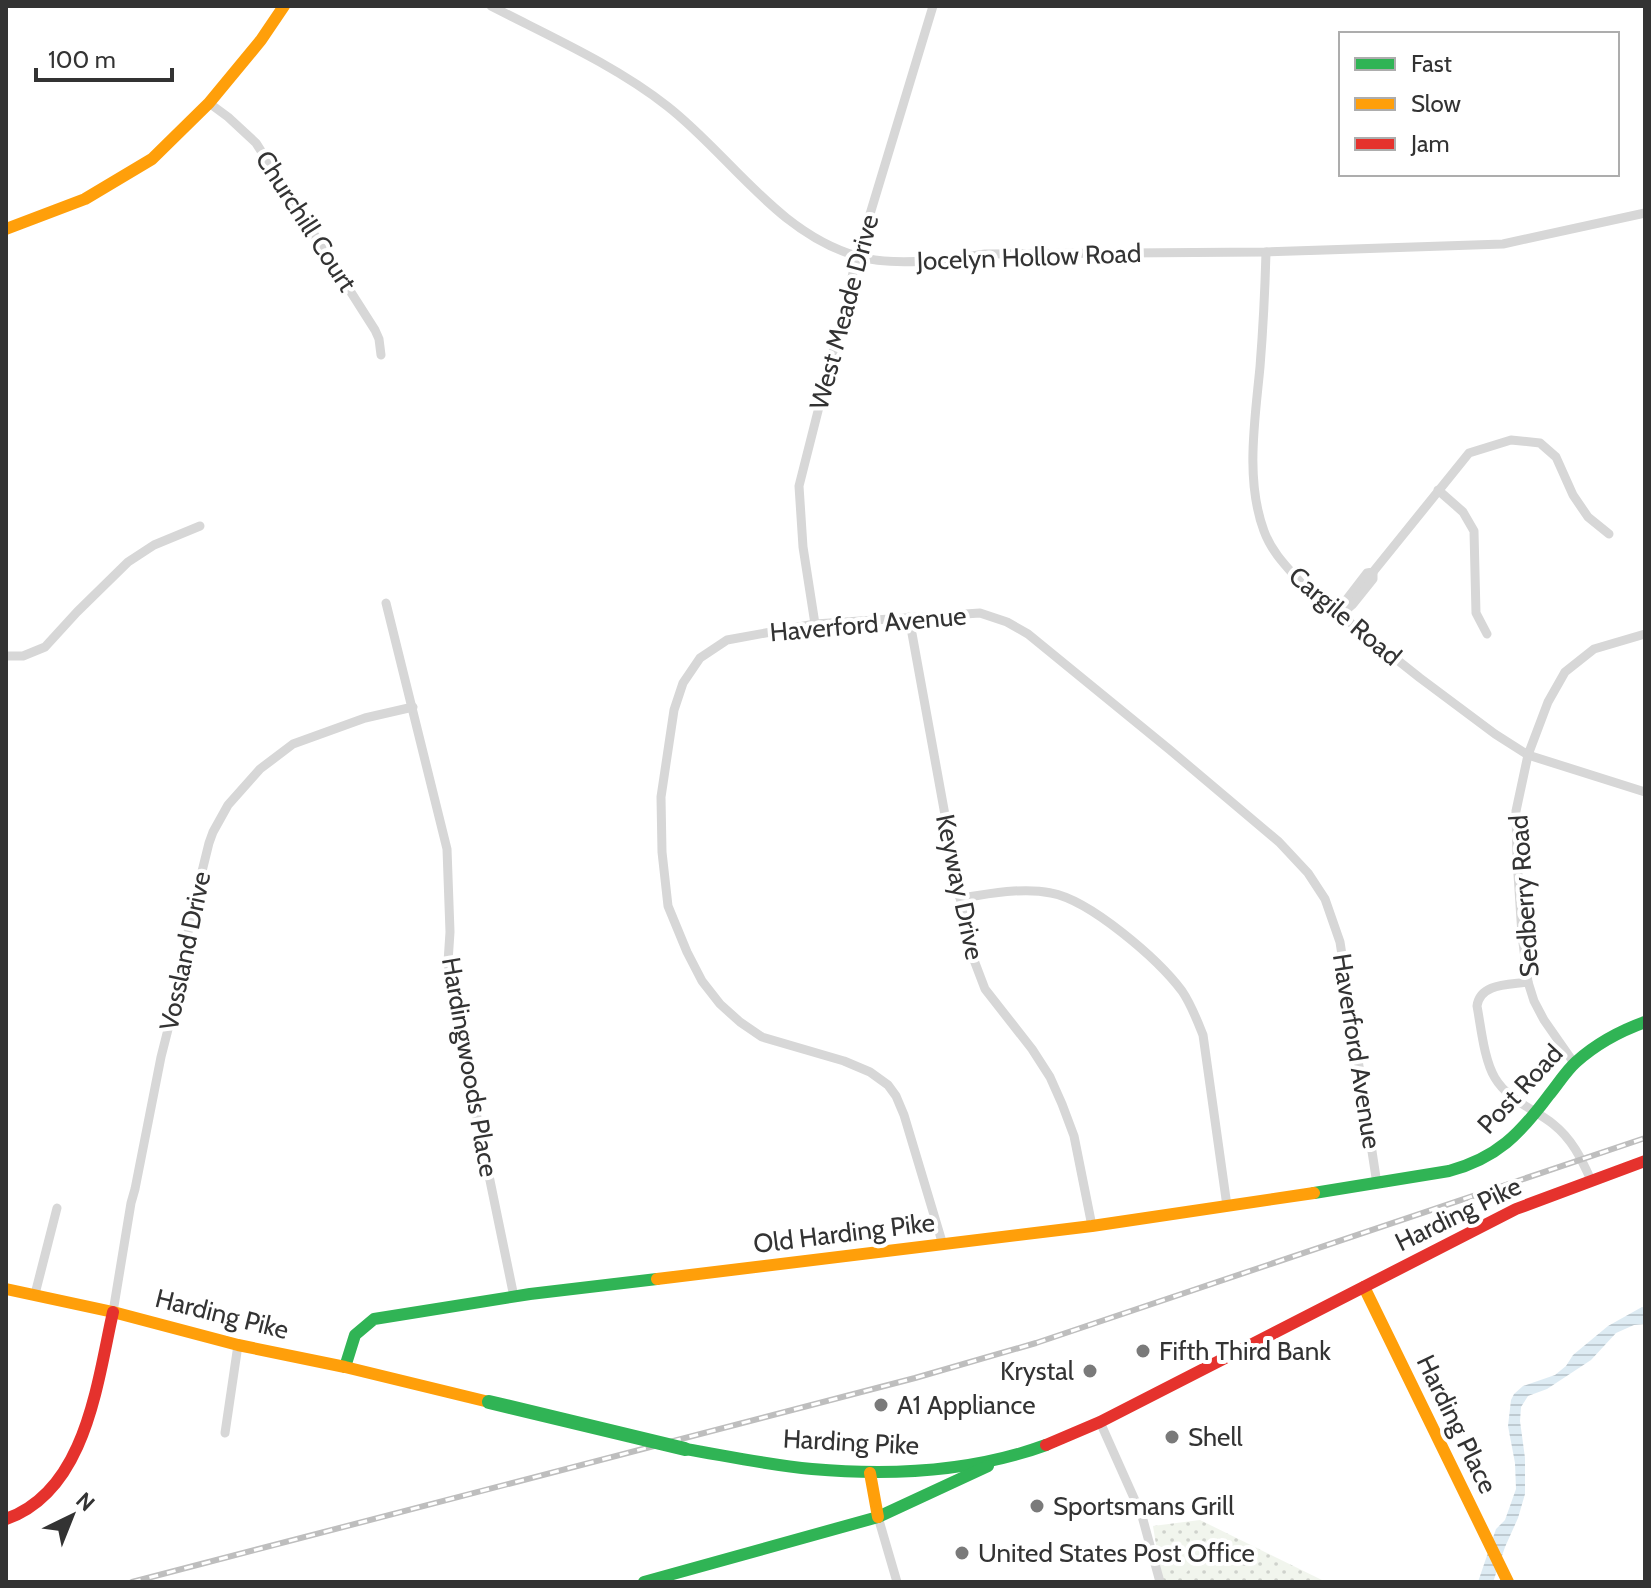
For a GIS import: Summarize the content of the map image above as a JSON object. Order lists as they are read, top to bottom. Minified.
{"streets":{"main road":["Post Road","Harding Pike","Old Harding Pike","Harding Place"],"street":["Churchill Court","Jocelyn Hollow Road","West Meade Drive","Cargile Road","Haverford Avenue","Keyway Drive","Sedberry Road","Vossland Drive","Hardingwoods Place"]},"crossings":[["Jocelyn Hollow Road","West Meade Drive"],["Jocelyn Hollow Road","Cargile Road"],["West Meade Drive","Haverford Avenue"],["Cargile Road","Sedberry Road"],["Haverford Avenue","Keyway Drive"],["Haverford Avenue","Post Road"],["Haverford Avenue","Old Harding Pike"],["Keyway Drive","Old Harding Pike"],["Sedberry Road","Post Road"],["Vossland Drive","Hardingwoods Place"],["Vossland Drive","Harding Pike"],["Hardingwoods Place","Old Harding Pike"],["Post Road","Old Harding Pike"],["Harding Pike","Old Harding Pike"],["Harding Pike","Harding Place"]],"places":["Fifth Third Bank","Krystal","A1 Appliance","Shell","Sportsmans Grill","United States Post Office"],"legend":["Fast","Slow","Jam"],"scale_bar":"100 m","north":"top right"}
